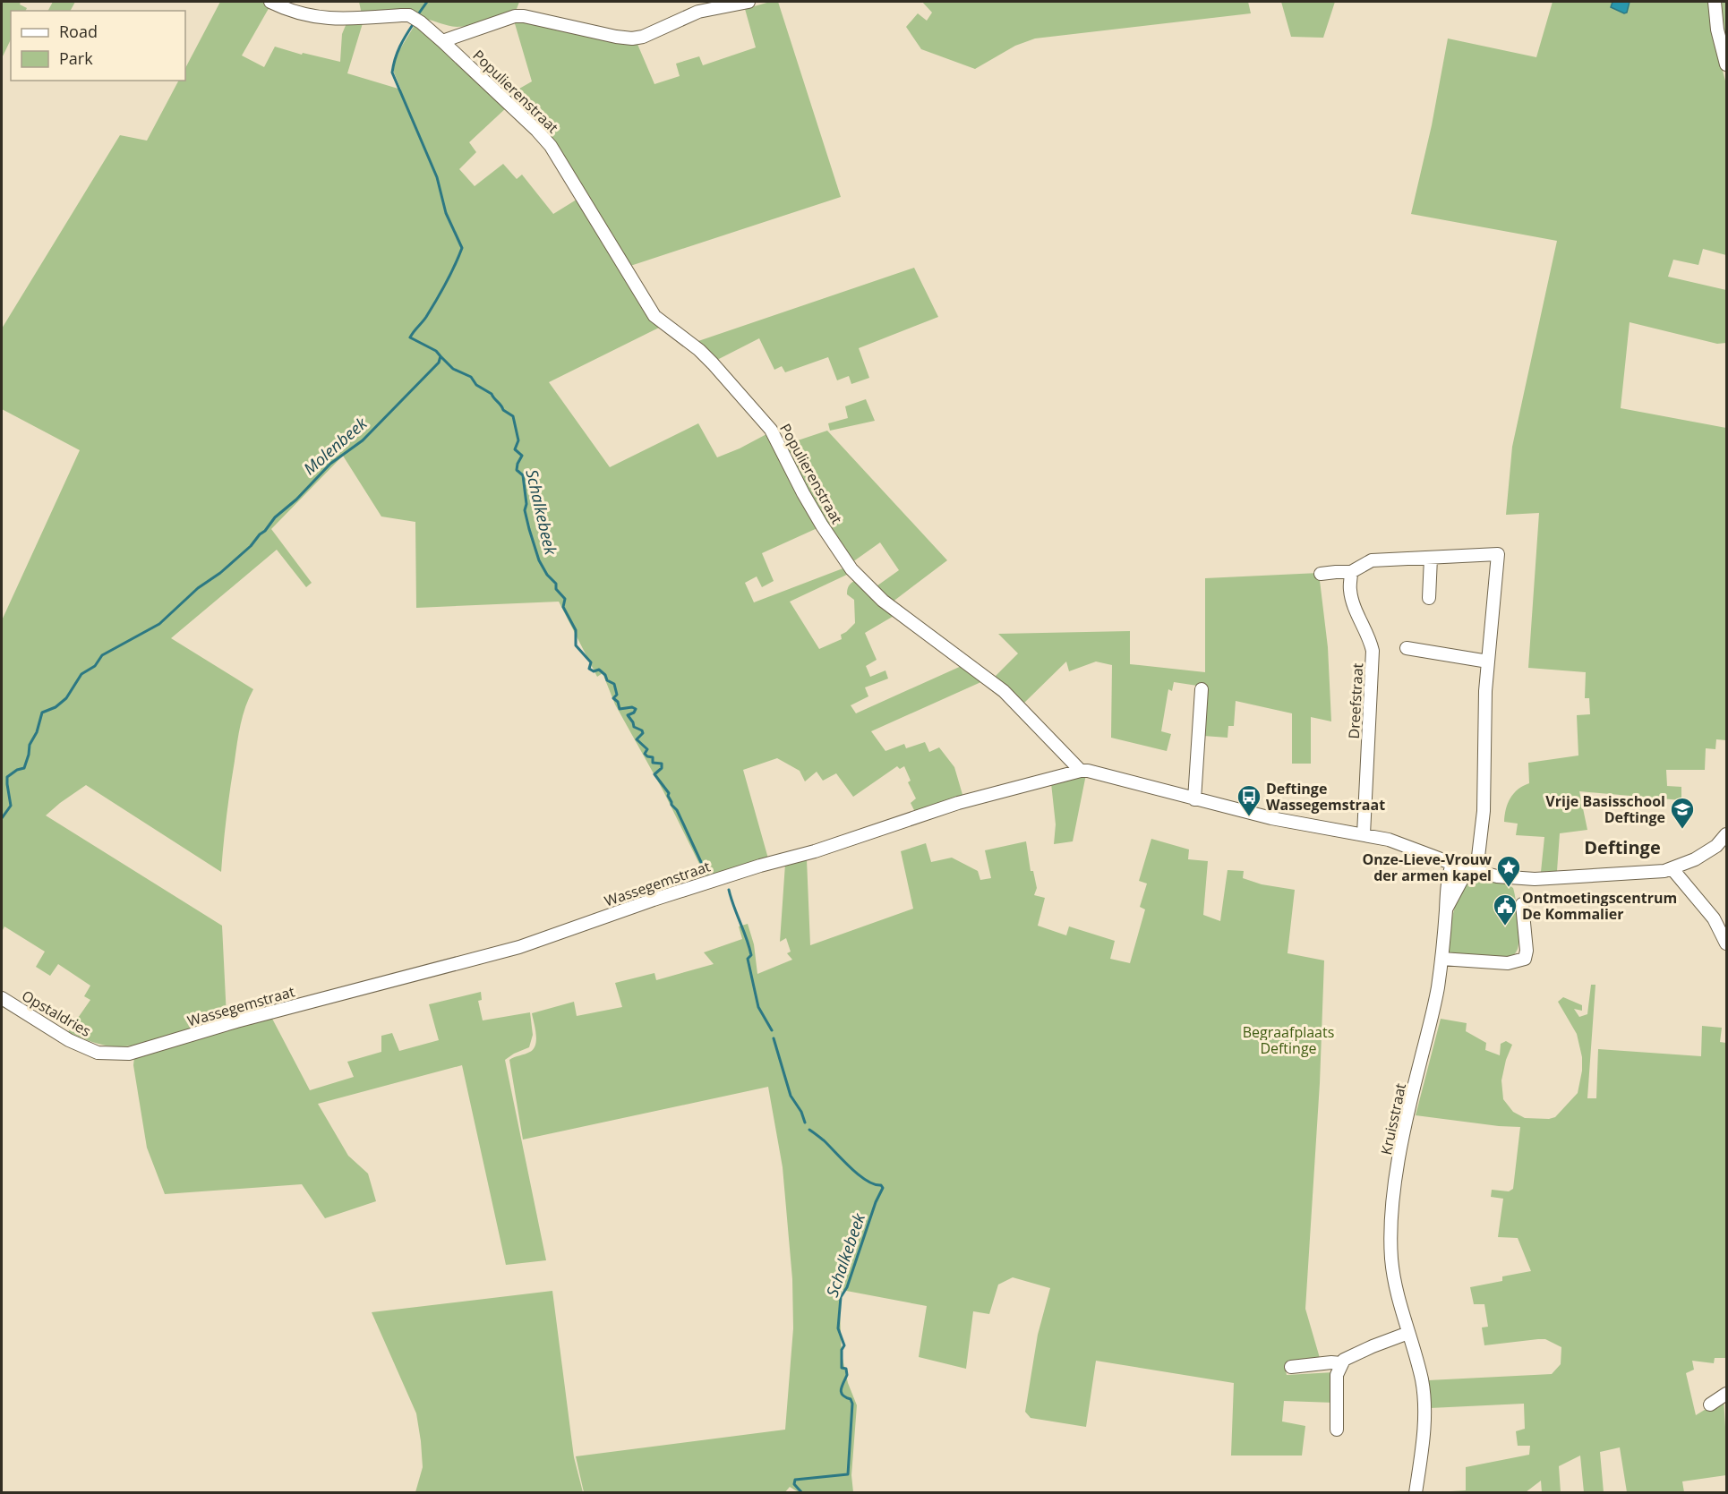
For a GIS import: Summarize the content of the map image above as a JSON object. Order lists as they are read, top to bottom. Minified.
{"streets":{"street":["Populierenstraat","Dreefstraat","Wassegemstraat","Opstaldries","Kruisstraat"]},"crossings":[["Populierenstraat","Wassegemstraat"],["Dreefstraat","Wassegemstraat"],["Wassegemstraat","Opstaldries"],["Wassegemstraat","Kruisstraat"]],"districts":["Deftinge"],"water":["Molenbeek","Schalkebeek"],"parks":["Begraafplaats Deftinge"],"places":{"bus stop":["Deftinge Wassegemstraat"],"school or university":["Vrije Basisschool Deftinge"],"place":["Onze-Lieve-Vrouw der armen kapel"],"public building":["Ontmoetingscentrum De Kommalier"]},"legend":["Road","Park"]}
